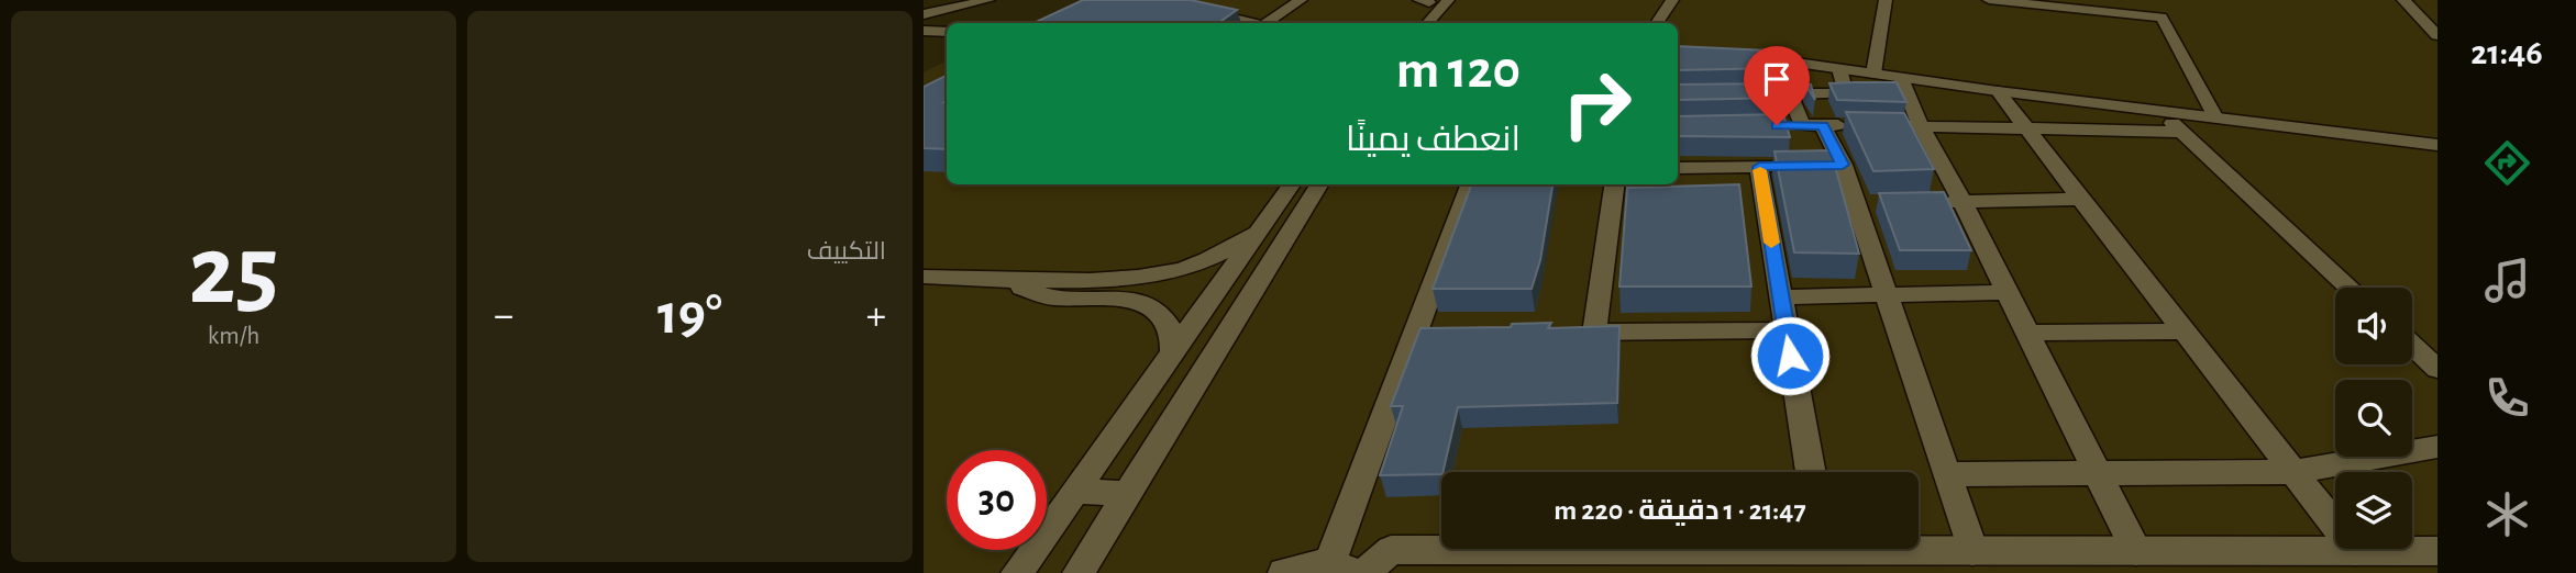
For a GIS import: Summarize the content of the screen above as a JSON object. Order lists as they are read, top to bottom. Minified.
{"page":{"tabs":"21:46","tile":["التكييف",["25","km/h"]],"turn":["120 m","انعطف يمينًا"],"heat":["−","19°","+"],"limit":"30","trip":"21:47 · 1 دقيقة · 220 m"}}
